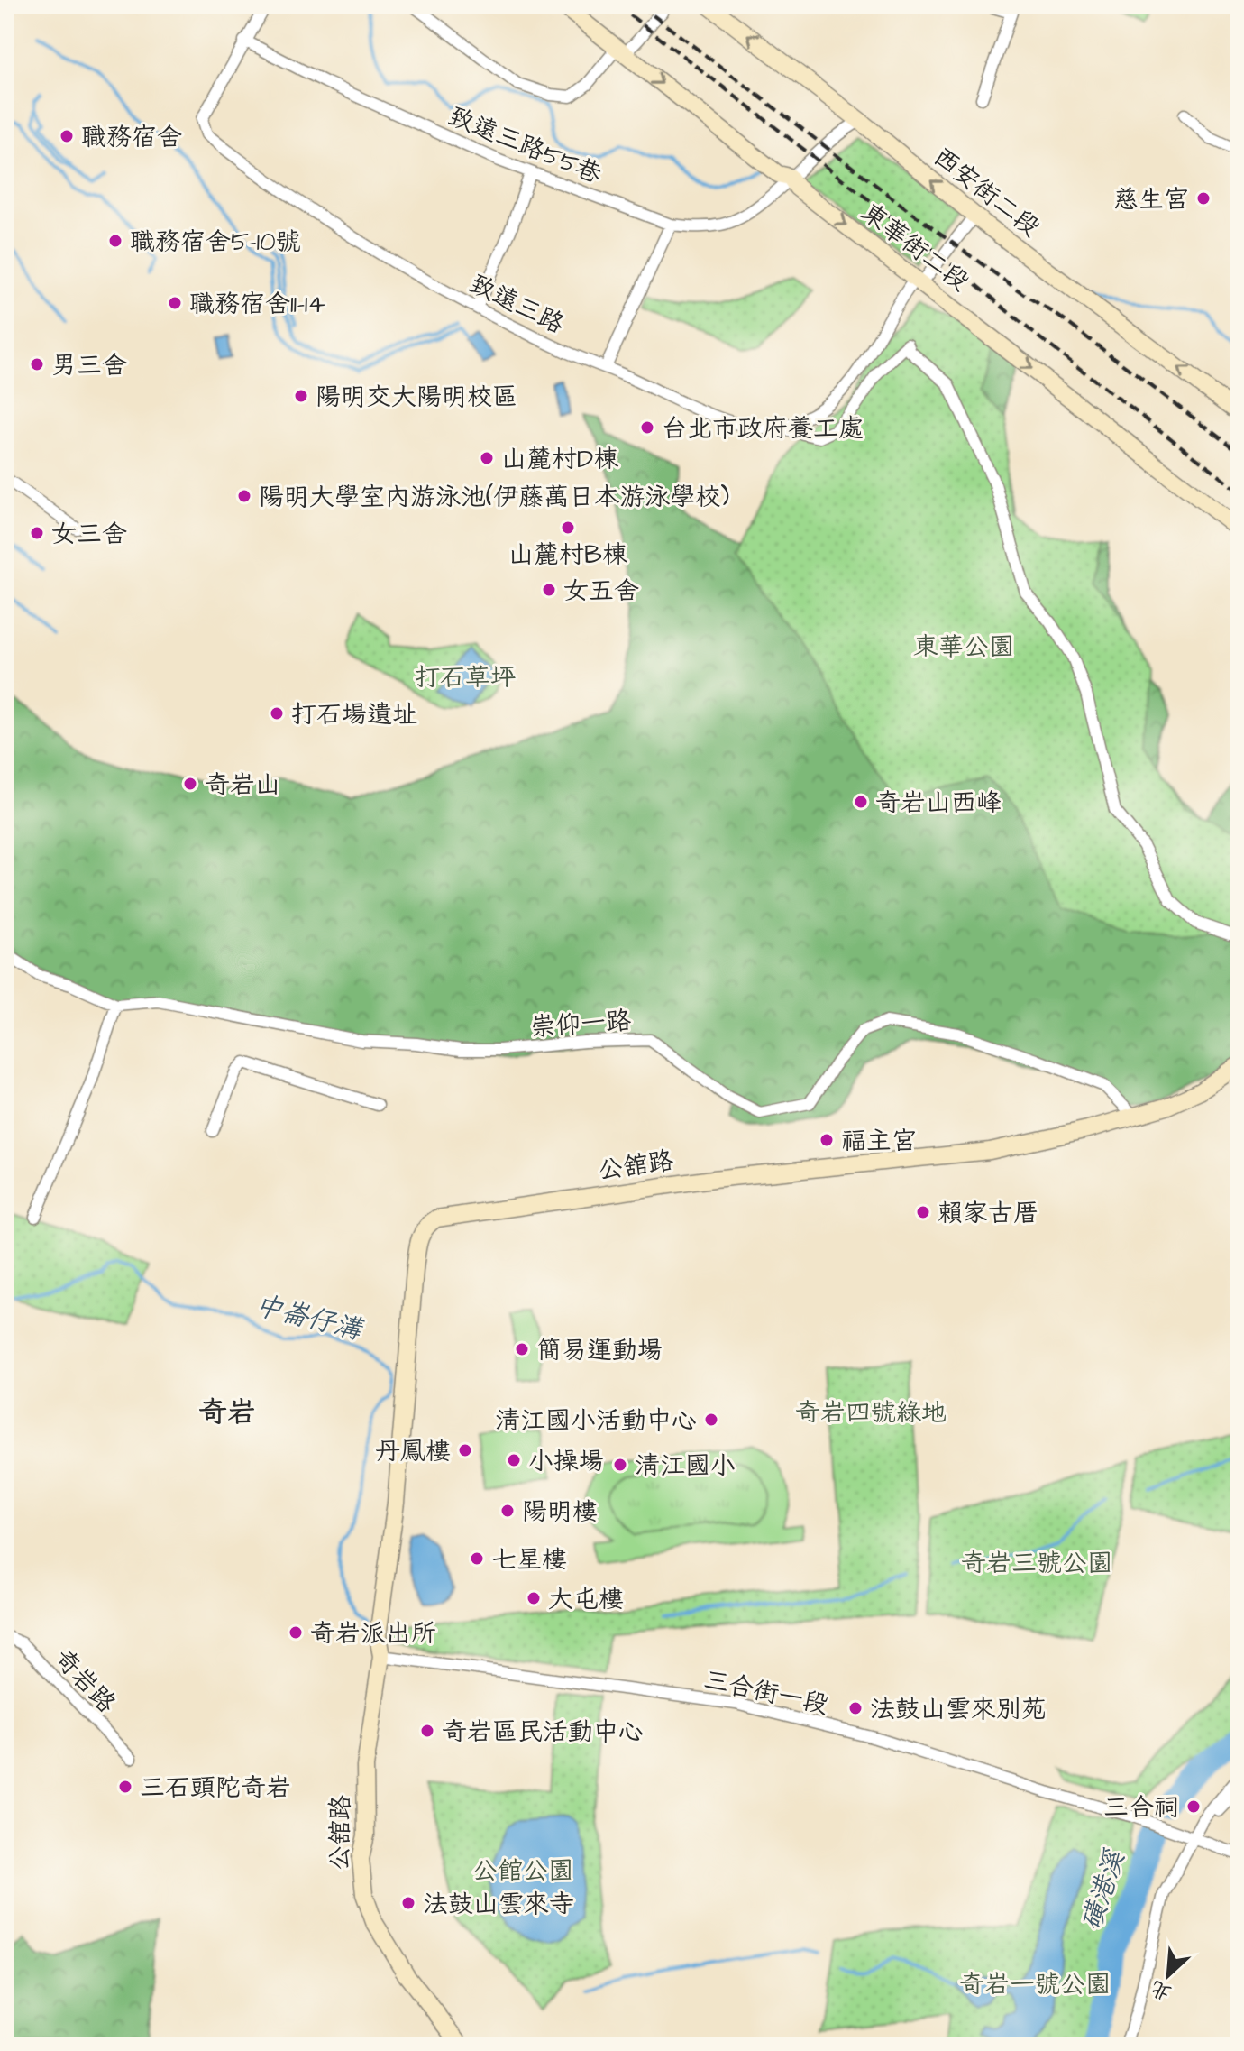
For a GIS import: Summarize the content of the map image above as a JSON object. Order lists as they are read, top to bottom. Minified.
{"streets":{"street":["致遠三路55巷","西安街二段","東華街二段","致遠三路","崇仰一路","公舘路","奇岩路","三合街一段"]},"crossings":[["致遠三路55巷","西安街二段"],["致遠三路55巷","東華街二段"],["致遠三路55巷","致遠三路"],["西安街二段","致遠三路"],["東華街二段","致遠三路"],["崇仰一路","公舘路"],["公舘路","三合街一段"]],"one_way":["西安街二段","東華街二段"],"districts":["奇岩"],"water":["中崙仔溝","磺港溪"],"parks":["東華公園","打石草坪","奇岩四號綠地","奇岩三號公園","公館公園","奇岩一號公園"],"places":["職務宿舍","慈生宮","職務宿舍5-10號","職務宿舍11-14","男三舍","陽明交大陽明校區","台北市政府養工處","山麓村D棟","陽明大學室內游泳池(伊藤萬日本游泳學校)","山麓村B棟","女三舍","女五舍","打石場遺址","奇岩山","奇岩山西峰","福主宮","賴家古厝","簡易運動場","清江國小活動中心","丹鳳樓","小操場","清江國小","陽明樓","七星樓","大屯樓","奇岩派出所","法鼓山雲來別苑","奇岩區民活動中心","三石頭陀奇岩","三合祠","法鼓山雲來寺"],"north":"bottom left"}
